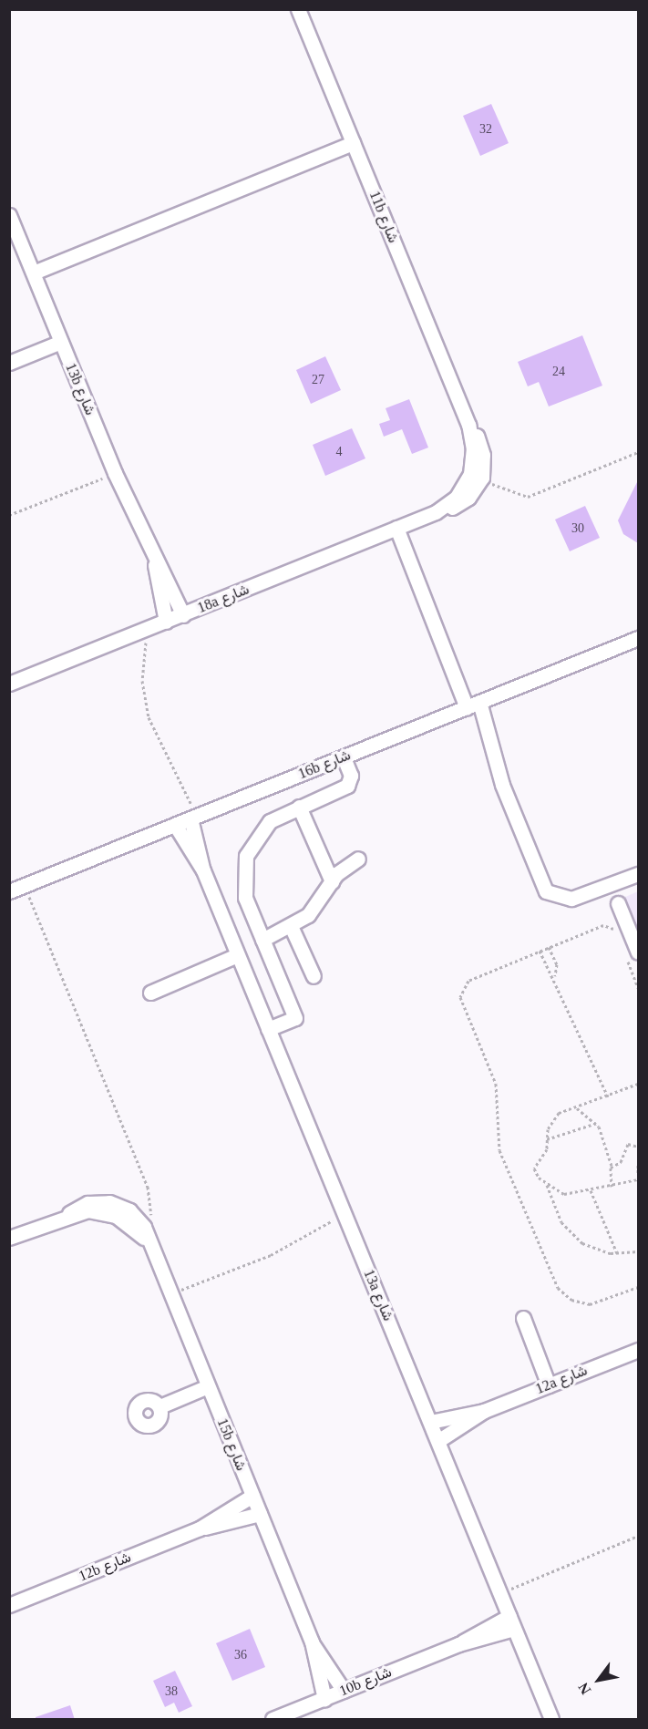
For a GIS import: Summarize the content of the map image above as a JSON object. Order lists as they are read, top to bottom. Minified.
{"streets":{"street":["11b شارع","13b شارع","18a شارع","16b شارع","13a شارع","12a شارع","15b شارع","12b شارع","10b شارع"]},"crossings":[["11b شارع","18a شارع"],["13b شارع","18a شارع"],["16b شارع","13a شارع"],["13a شارع","12a شارع"],["13a شارع","10b شارع"],["15b شارع","12b شارع"],["15b شارع","10b شارع"]],"house_numbers":["32","24","27","4","30","36","38"],"north":"bottom left"}
